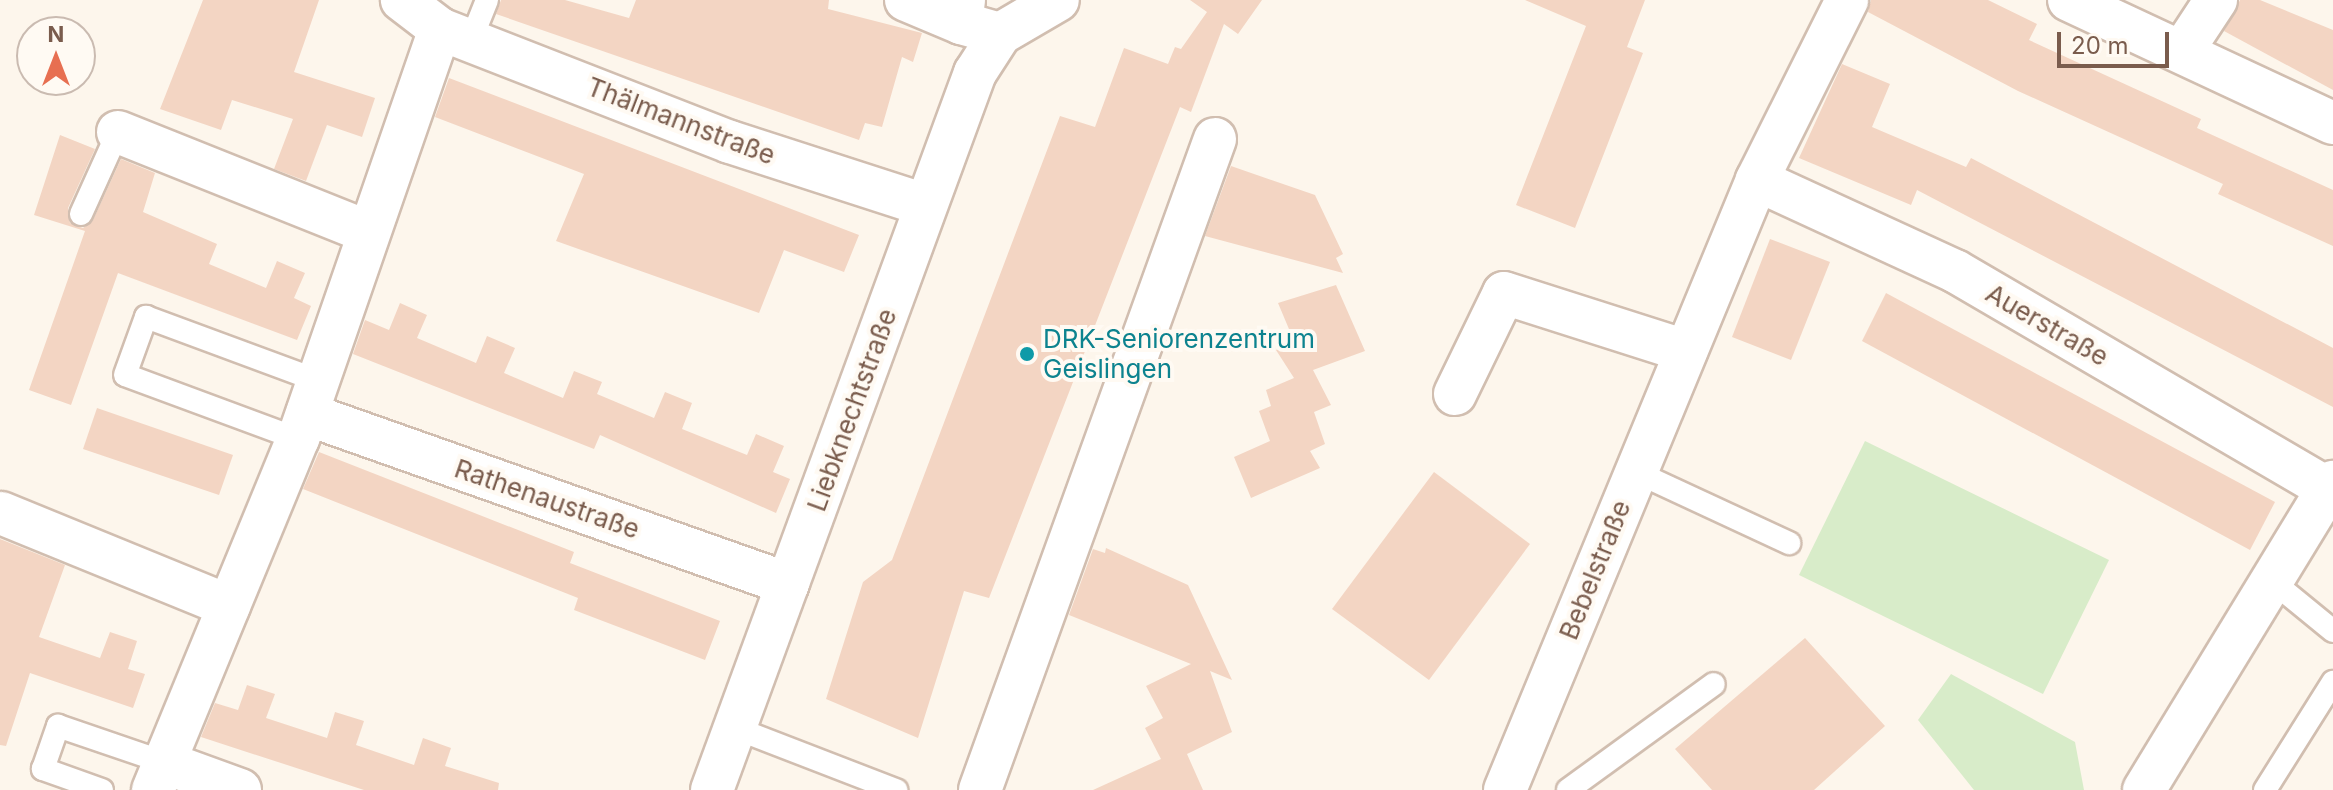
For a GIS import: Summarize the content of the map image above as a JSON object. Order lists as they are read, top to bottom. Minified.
{"streets":{"street":["Thälmannstraße","Auerstraße","Liebknechtstraße","Rathenaustraße","Bebelstraße"]},"crossings":[["Thälmannstraße","Liebknechtstraße"],["Auerstraße","Bebelstraße"],["Liebknechtstraße","Rathenaustraße"]],"places":["DRK-Seniorenzentrum Geislingen"],"scale_bar":"20 m","north":"top"}
